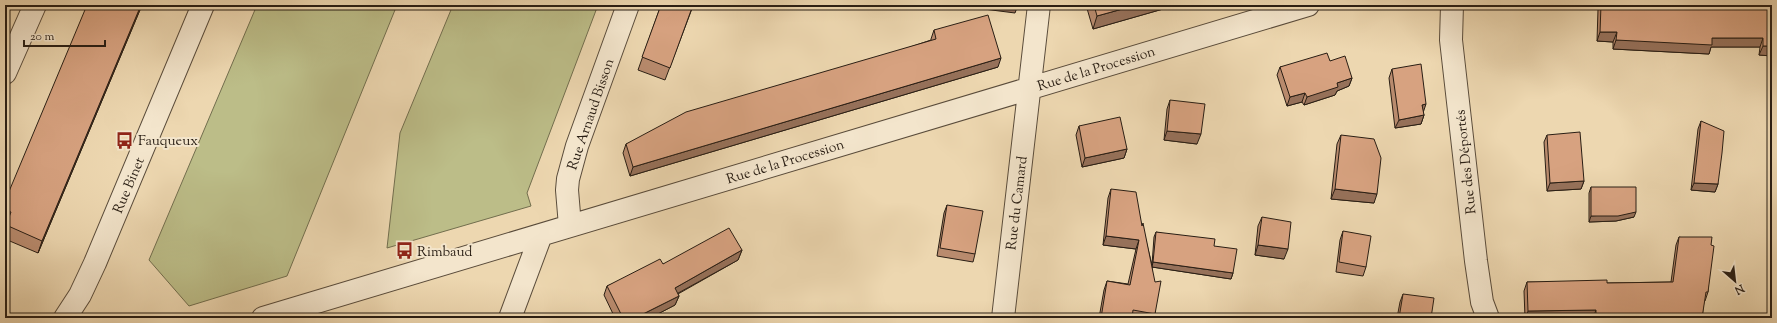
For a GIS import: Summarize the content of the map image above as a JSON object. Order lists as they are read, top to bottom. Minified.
{"streets":{"street":["Rue de la Procession","Rue Arnaud Bisson","Rue des Déportés","Rue Binet","Rue du Camard"]},"crossings":[["Rue de la Procession","Rue Arnaud Bisson"],["Rue de la Procession","Rue du Camard"]],"places":{"bus stop":["Fauqueux","Rimbaud"]},"scale_bar":"20 m","north":"bottom right"}
